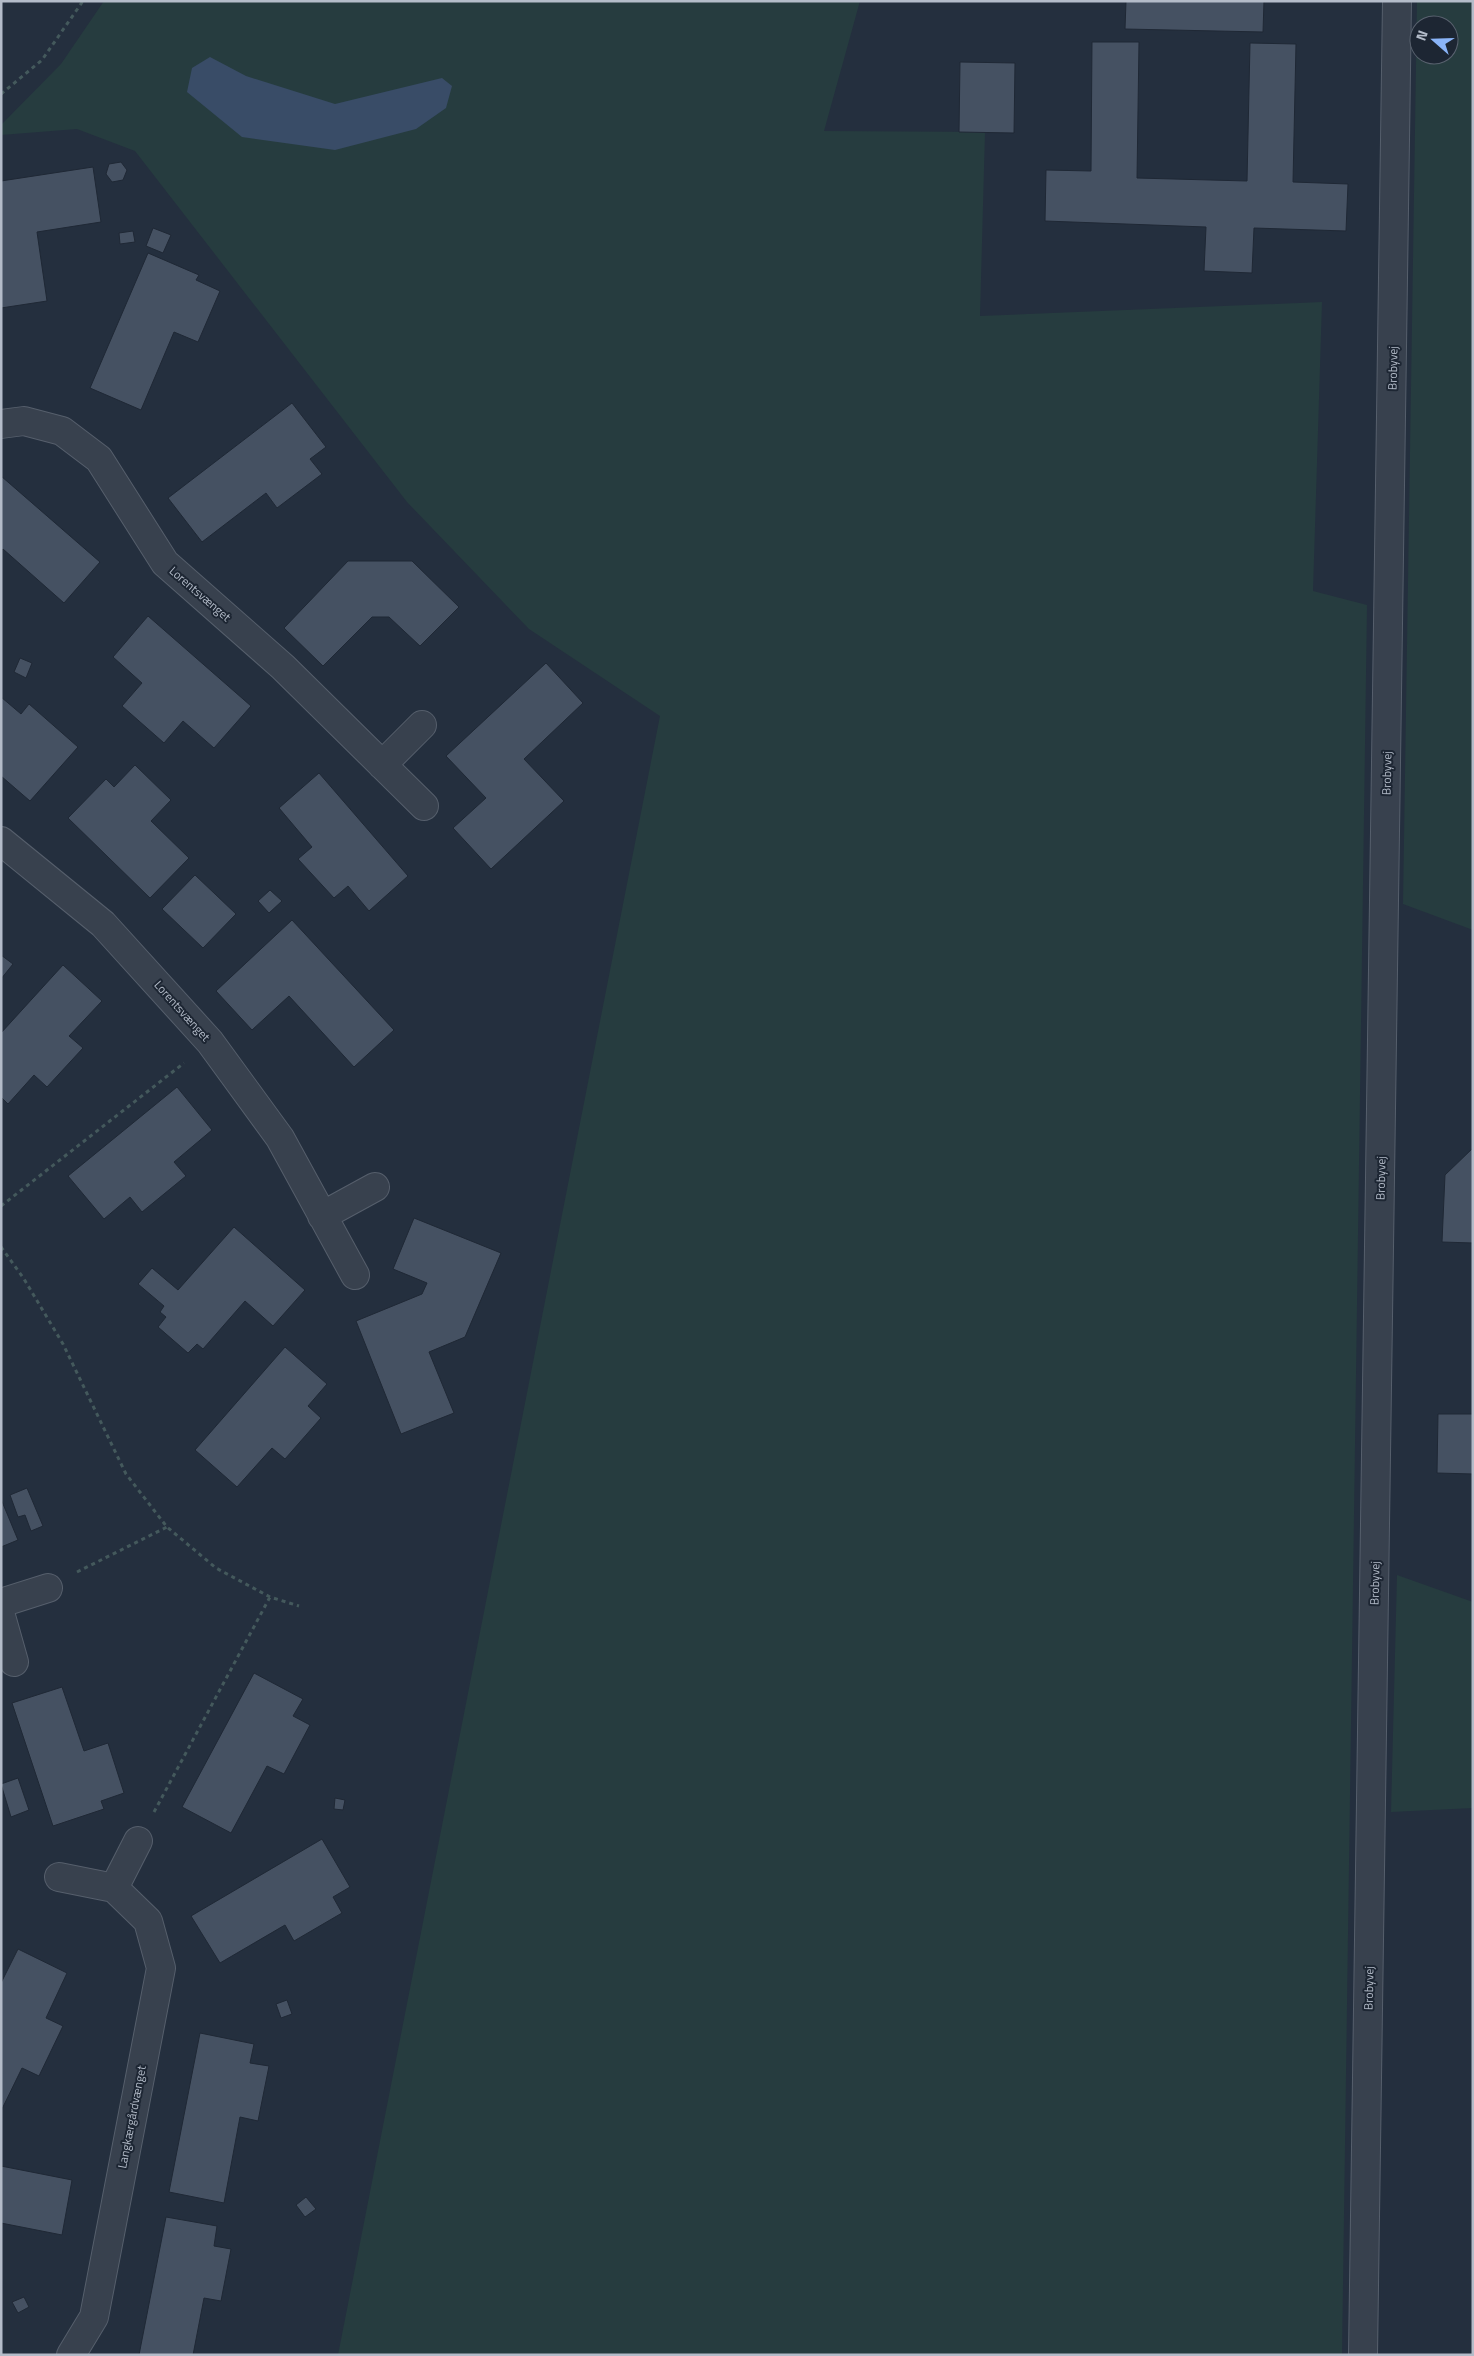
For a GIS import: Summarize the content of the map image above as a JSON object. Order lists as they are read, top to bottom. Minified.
{"streets":{"street":["Brobyvej","Lorentsvænget","Langkærgårdvænget"]},"north":"left"}
